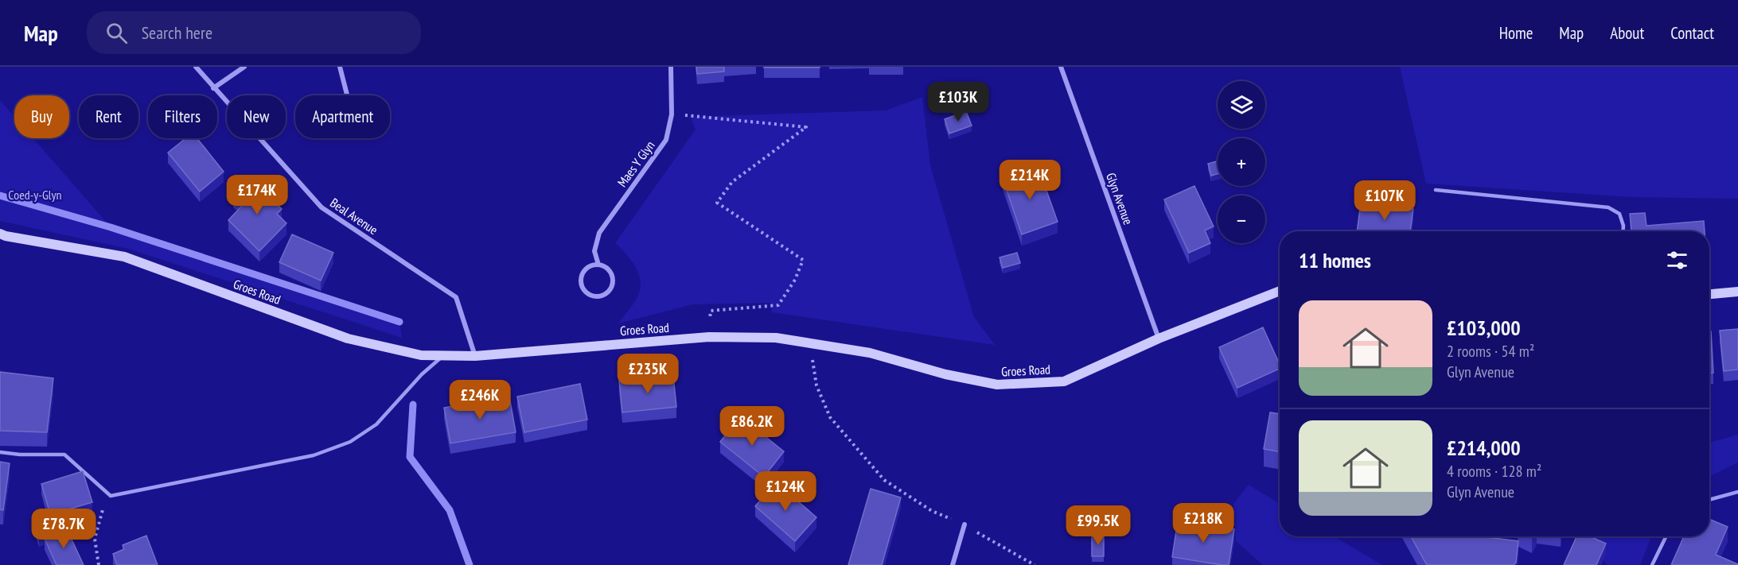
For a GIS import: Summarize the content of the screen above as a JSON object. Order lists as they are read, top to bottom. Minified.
{"streets":{"street":["Maes Y Glyn","Glyn Avenue","Beal Avenue","Groes Road"]},"crossings":[["Glyn Avenue","Groes Road"],["Beal Avenue","Groes Road"]],"parks":["Coed-y-Glyn"],"page":{"header":"Map","search":"Search here","nav":["Home","Map","About","Contact"],"map_buttons":["+","−"],"price":["£103K","£214K","£174K","£107K","£235K","£246K","£86.2K","£124K","£218K","£99.5K","£78.7K"],"chip":["Buy","Rent","Filters","New","Apartment"],"heading":"11 homes","list":[{"name":"£103,000","note":"2 rooms · 54 m² · Glyn Avenue"},{"name":"£214,000","note":"4 rooms · 128 m² · Glyn Avenue"}]}}
